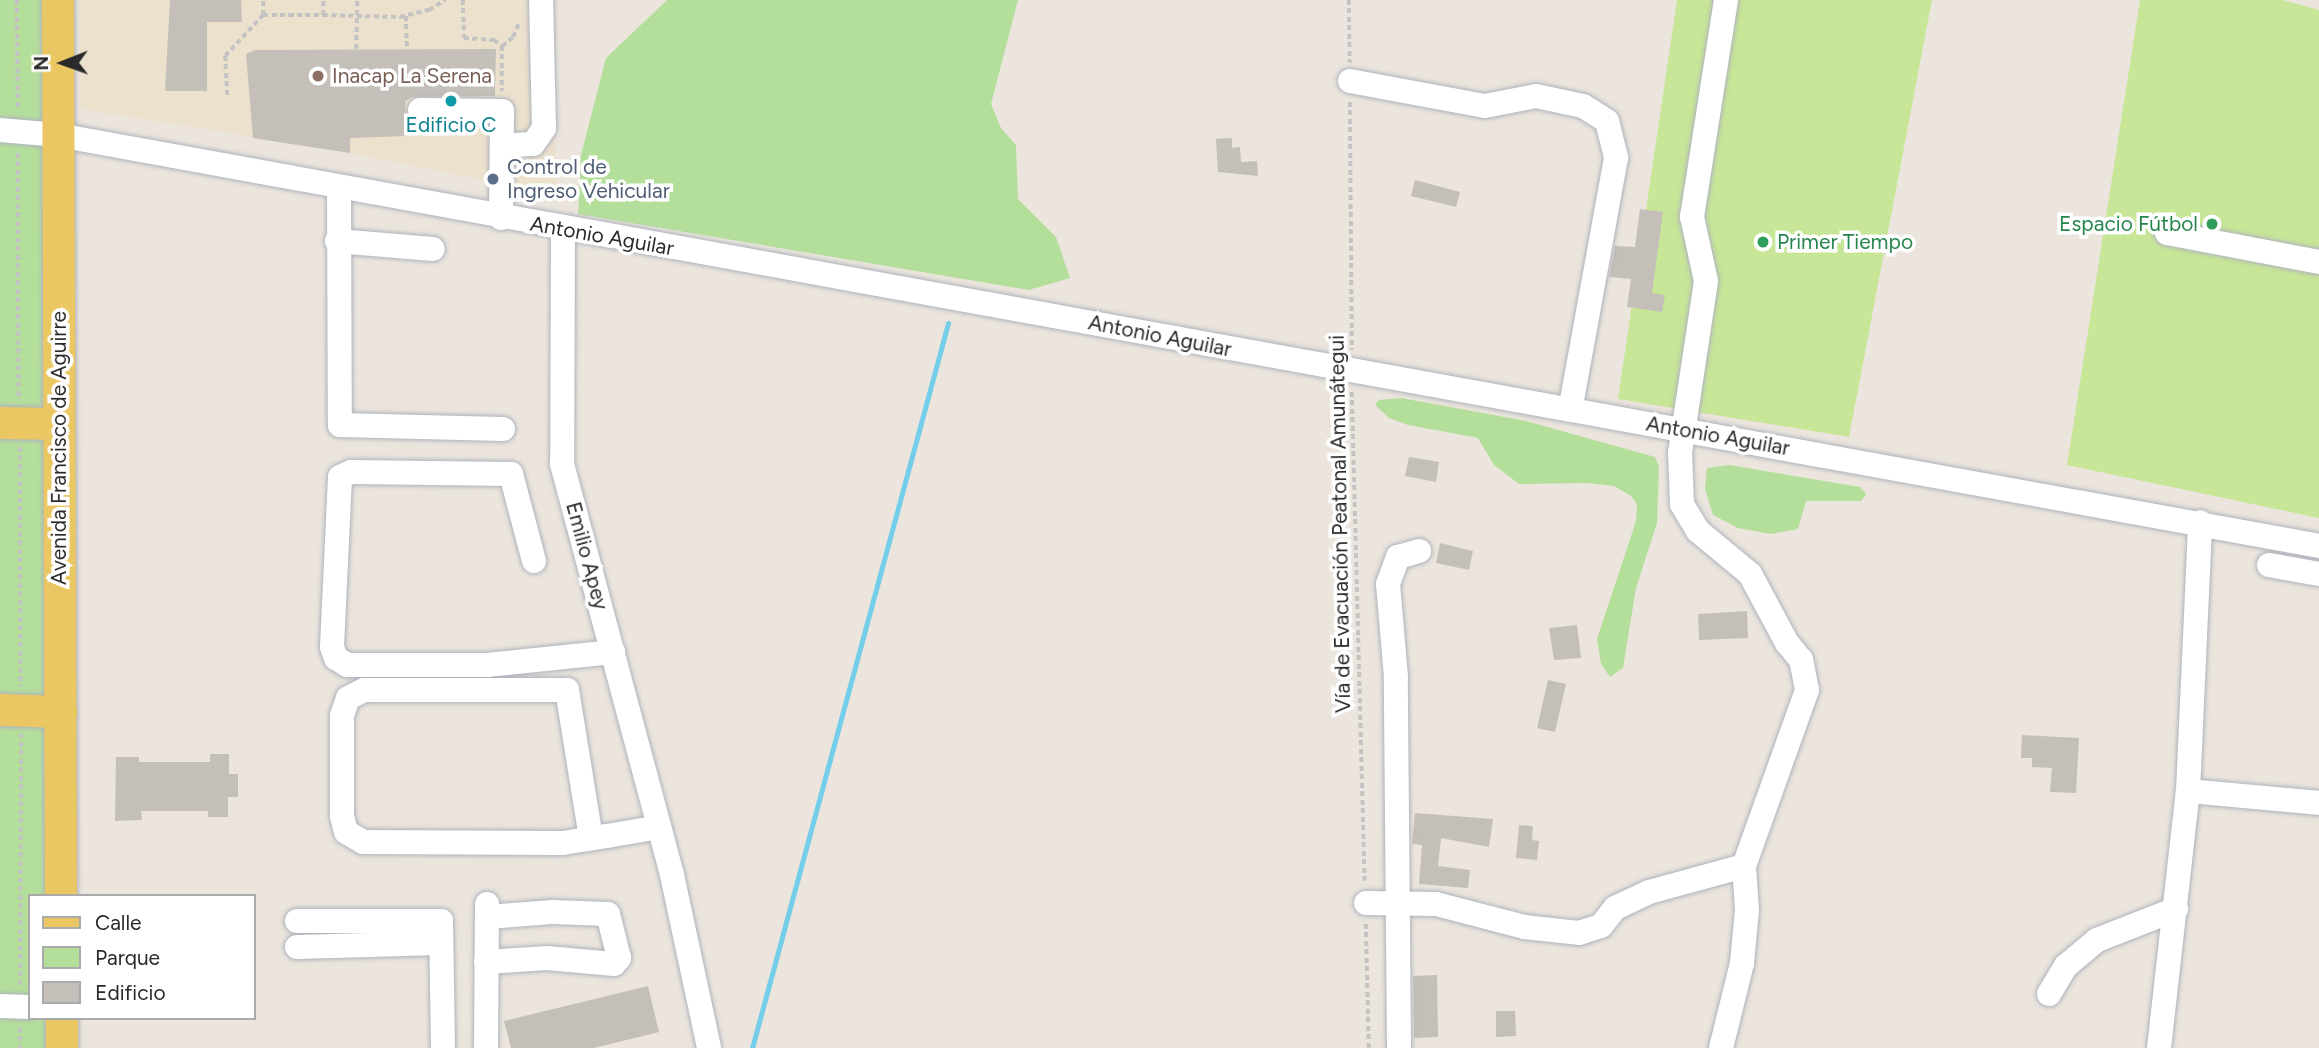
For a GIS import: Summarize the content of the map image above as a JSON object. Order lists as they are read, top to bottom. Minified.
{"streets":{"main road":["Avenida Francisco de Aguirre"],"street":["Antonio Aguilar","Emilio Apey"],"path":["Vía de Evacuación Peatonal Amunátegui"]},"crossings":[["Antonio Aguilar","Avenida Francisco de Aguirre"],["Antonio Aguilar","Vía de Evacuación Peatonal Amunátegui"],["Antonio Aguilar","Emilio Apey"]],"places":["Inacap La Serena","Edificio C","Control de Ingreso Vehicular","Espacio Fútbol","Primer Tiempo"],"legend":["Calle","Parque","Edificio"],"north":"left"}
